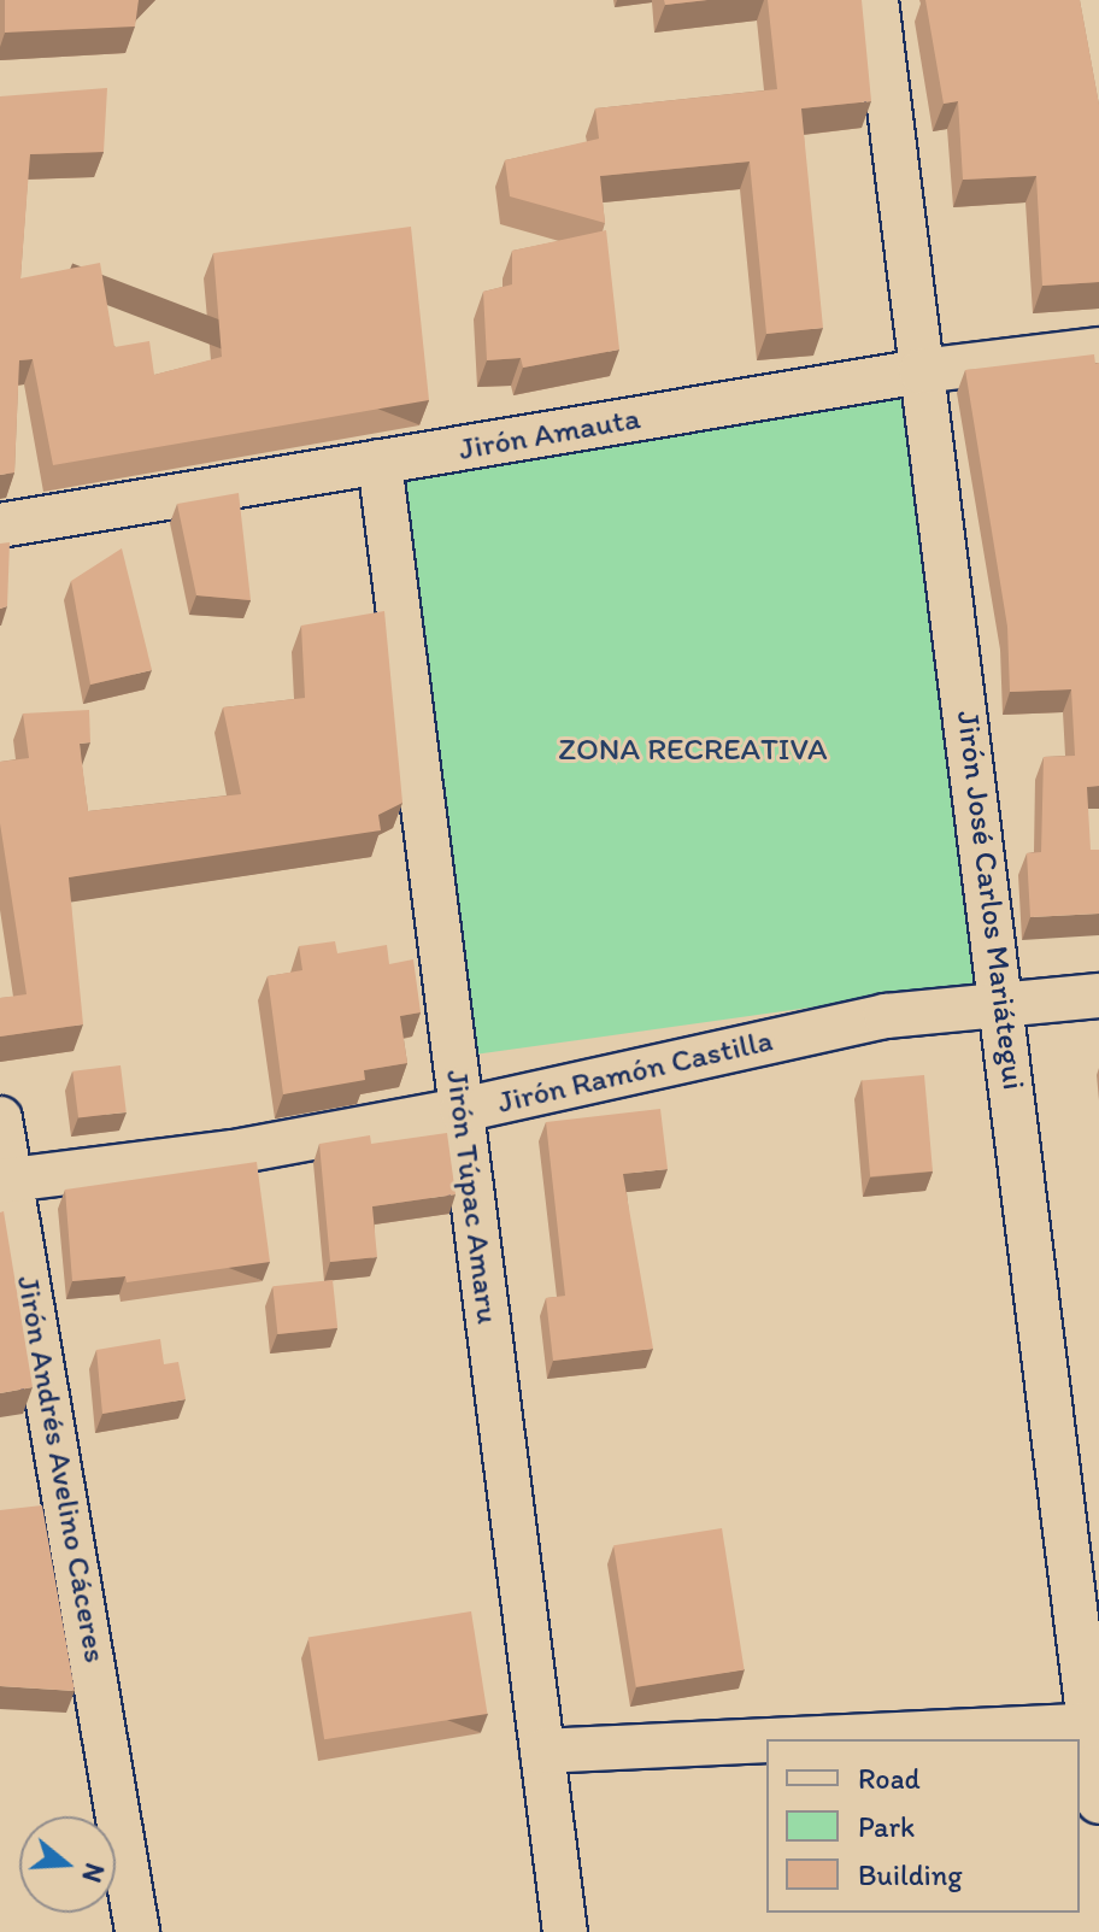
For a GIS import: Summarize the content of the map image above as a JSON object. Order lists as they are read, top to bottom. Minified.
{"streets":{"street":["Jirón Amauta","Jirón José Carlos Mariátegui","Jirón Ramón Castilla","Jirón Túpac Amaru","Jirón Andrés Avelino Cáceres"]},"crossings":[["Jirón Amauta","Jirón José Carlos Mariátegui"],["Jirón Amauta","Jirón Túpac Amaru"],["Jirón José Carlos Mariátegui","Jirón Ramón Castilla"],["Jirón Ramón Castilla","Jirón Túpac Amaru"],["Jirón Ramón Castilla","Jirón Andrés Avelino Cáceres"]],"parks":["ZONA RECREATIVA"],"legend":["Road","Park","Building"],"north":"right"}
